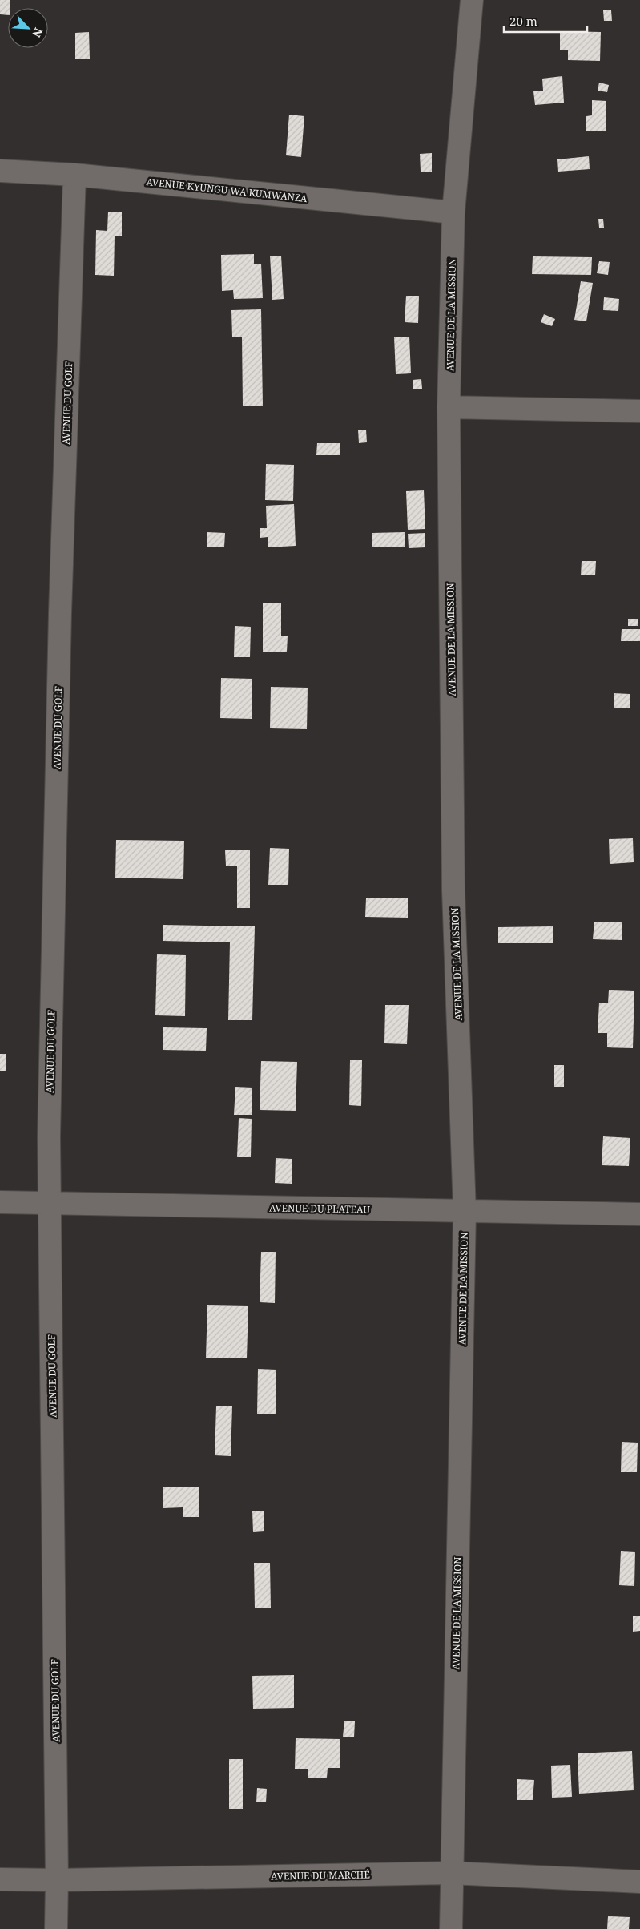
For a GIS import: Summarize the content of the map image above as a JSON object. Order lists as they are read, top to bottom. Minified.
{"streets":{"street":["AVENUE KYUNGU WA KUMWANZA","AVENUE DE LA MISSION","AVENUE DU GOLF","AVENUE DU PLATEAU","AVENUE DU MARCHÉ"]},"crossings":[["AVENUE KYUNGU WA KUMWANZA","AVENUE DE LA MISSION"],["AVENUE KYUNGU WA KUMWANZA","AVENUE DU GOLF"],["AVENUE DE LA MISSION","AVENUE DU PLATEAU"],["AVENUE DE LA MISSION","AVENUE DU MARCHÉ"],["AVENUE DU GOLF","AVENUE DU PLATEAU"],["AVENUE DU GOLF","AVENUE DU MARCHÉ"]],"scale_bar":"20 m","north":"bottom right"}
